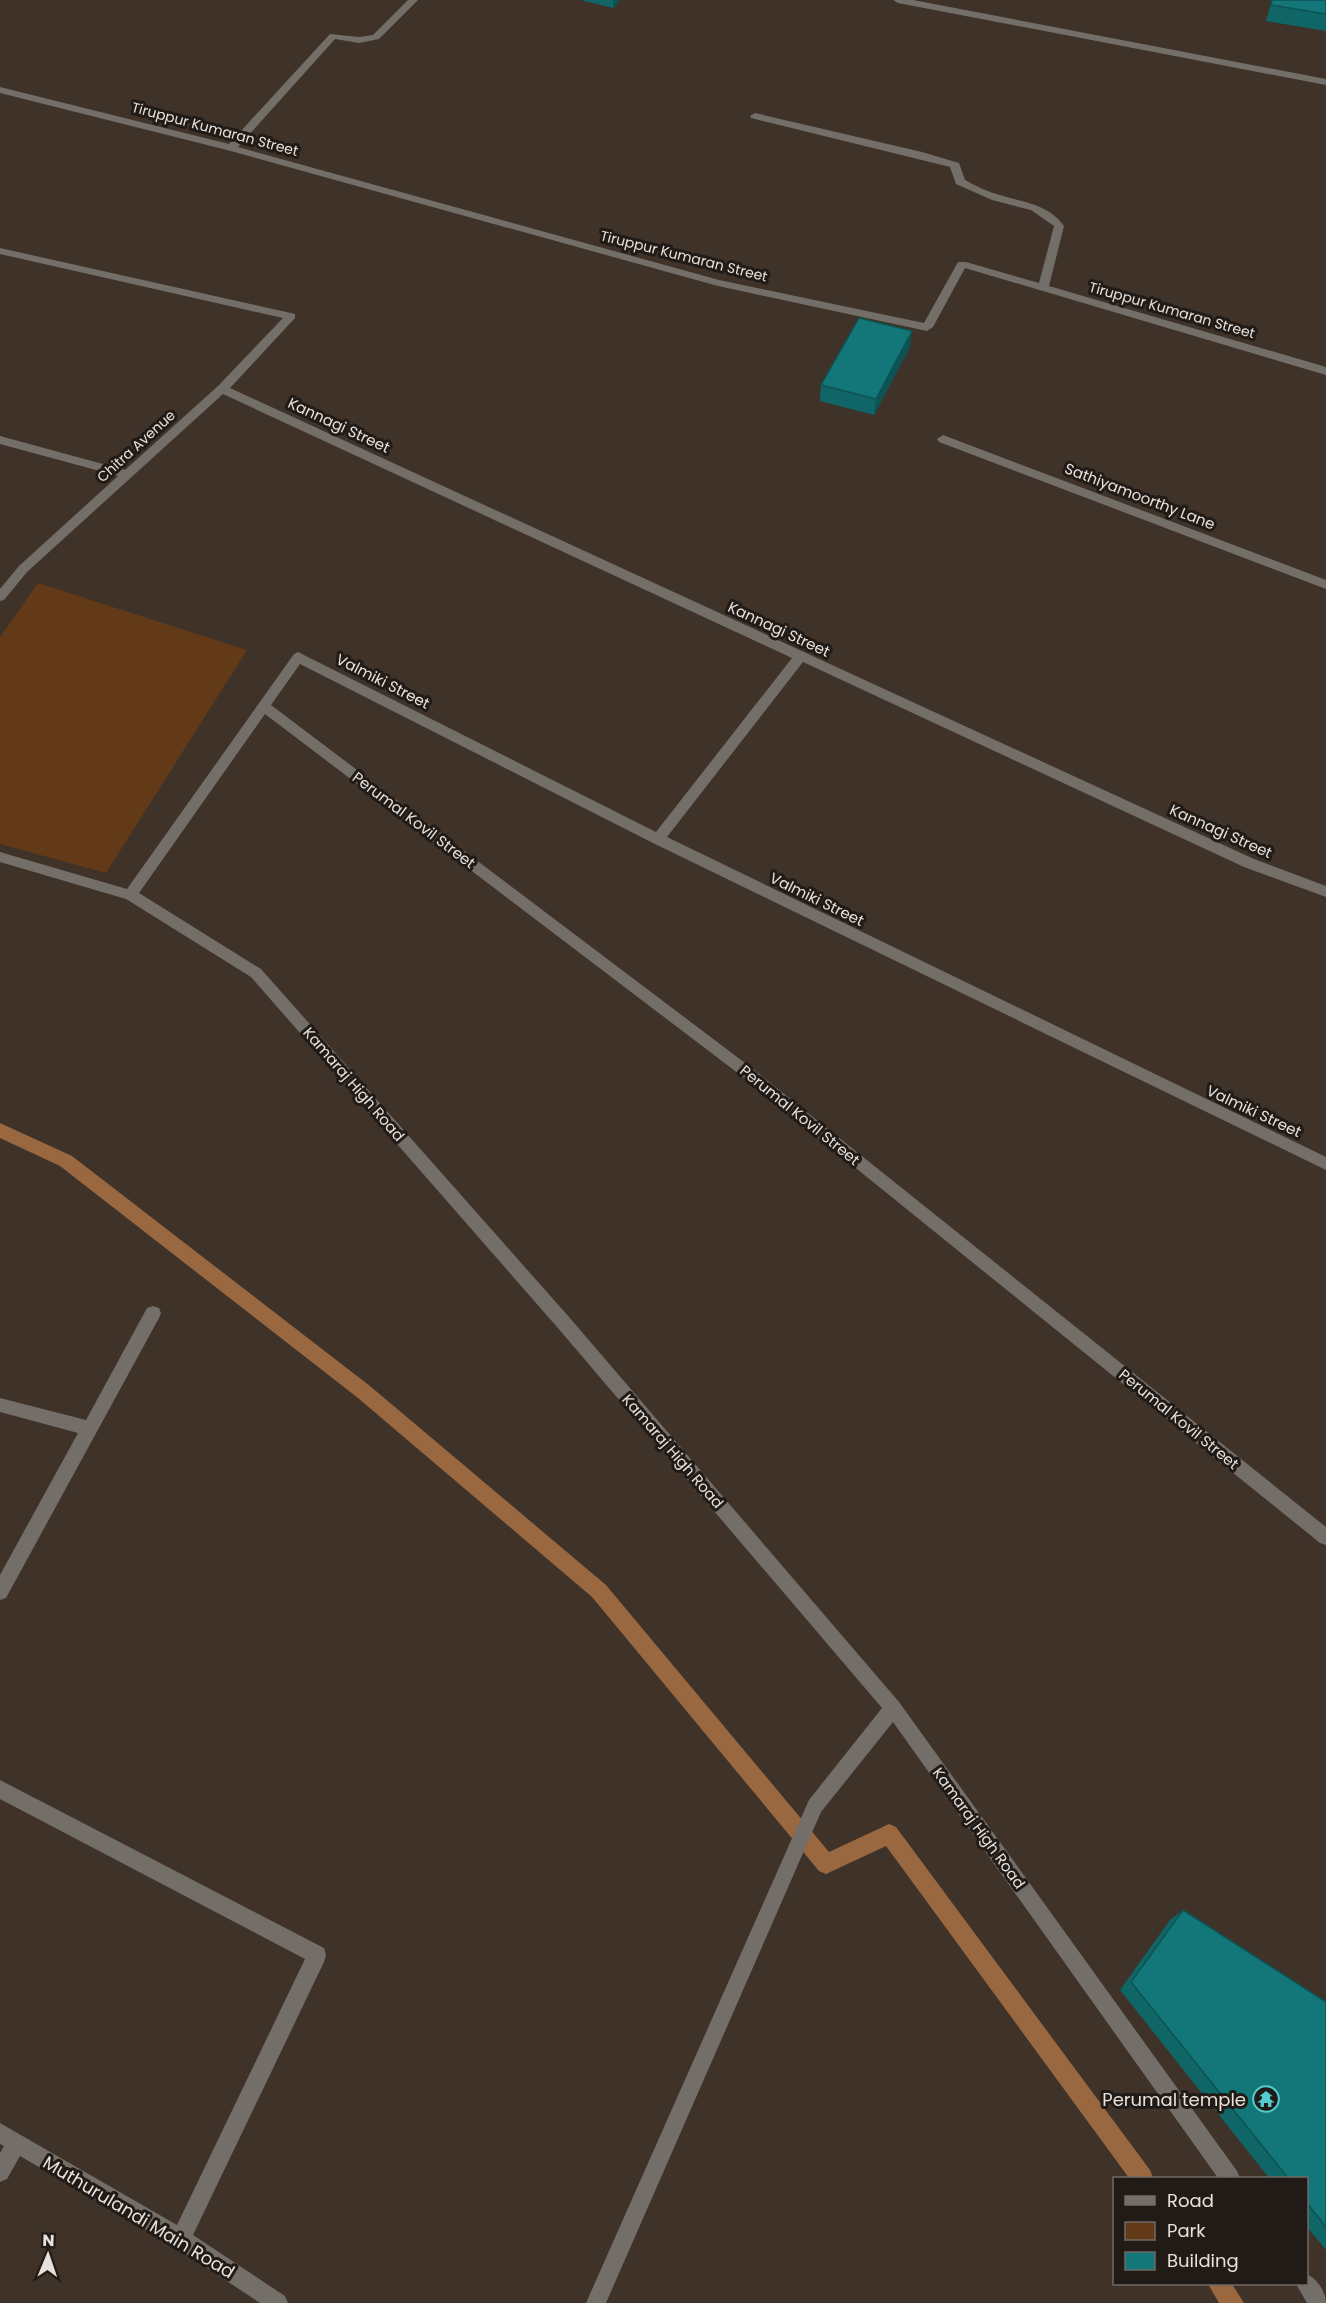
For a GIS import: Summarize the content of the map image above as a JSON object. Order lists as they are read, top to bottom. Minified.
{"streets":{"street":["Tiruppur Kumaran Street","Kannagi Street","Chitra Avenue","Sathiyamoorthy Lane","Valmiki Street","Perumal Kovil Street","Kamaraj High Road","Muthurulandi Main Road"]},"crossings":[["Kannagi Street","Chitra Avenue"],["Valmiki Street","Perumal Kovil Street"]],"places":{"temple":["Perumal temple"]},"legend":["Road","Park","Building"],"north":"top"}
